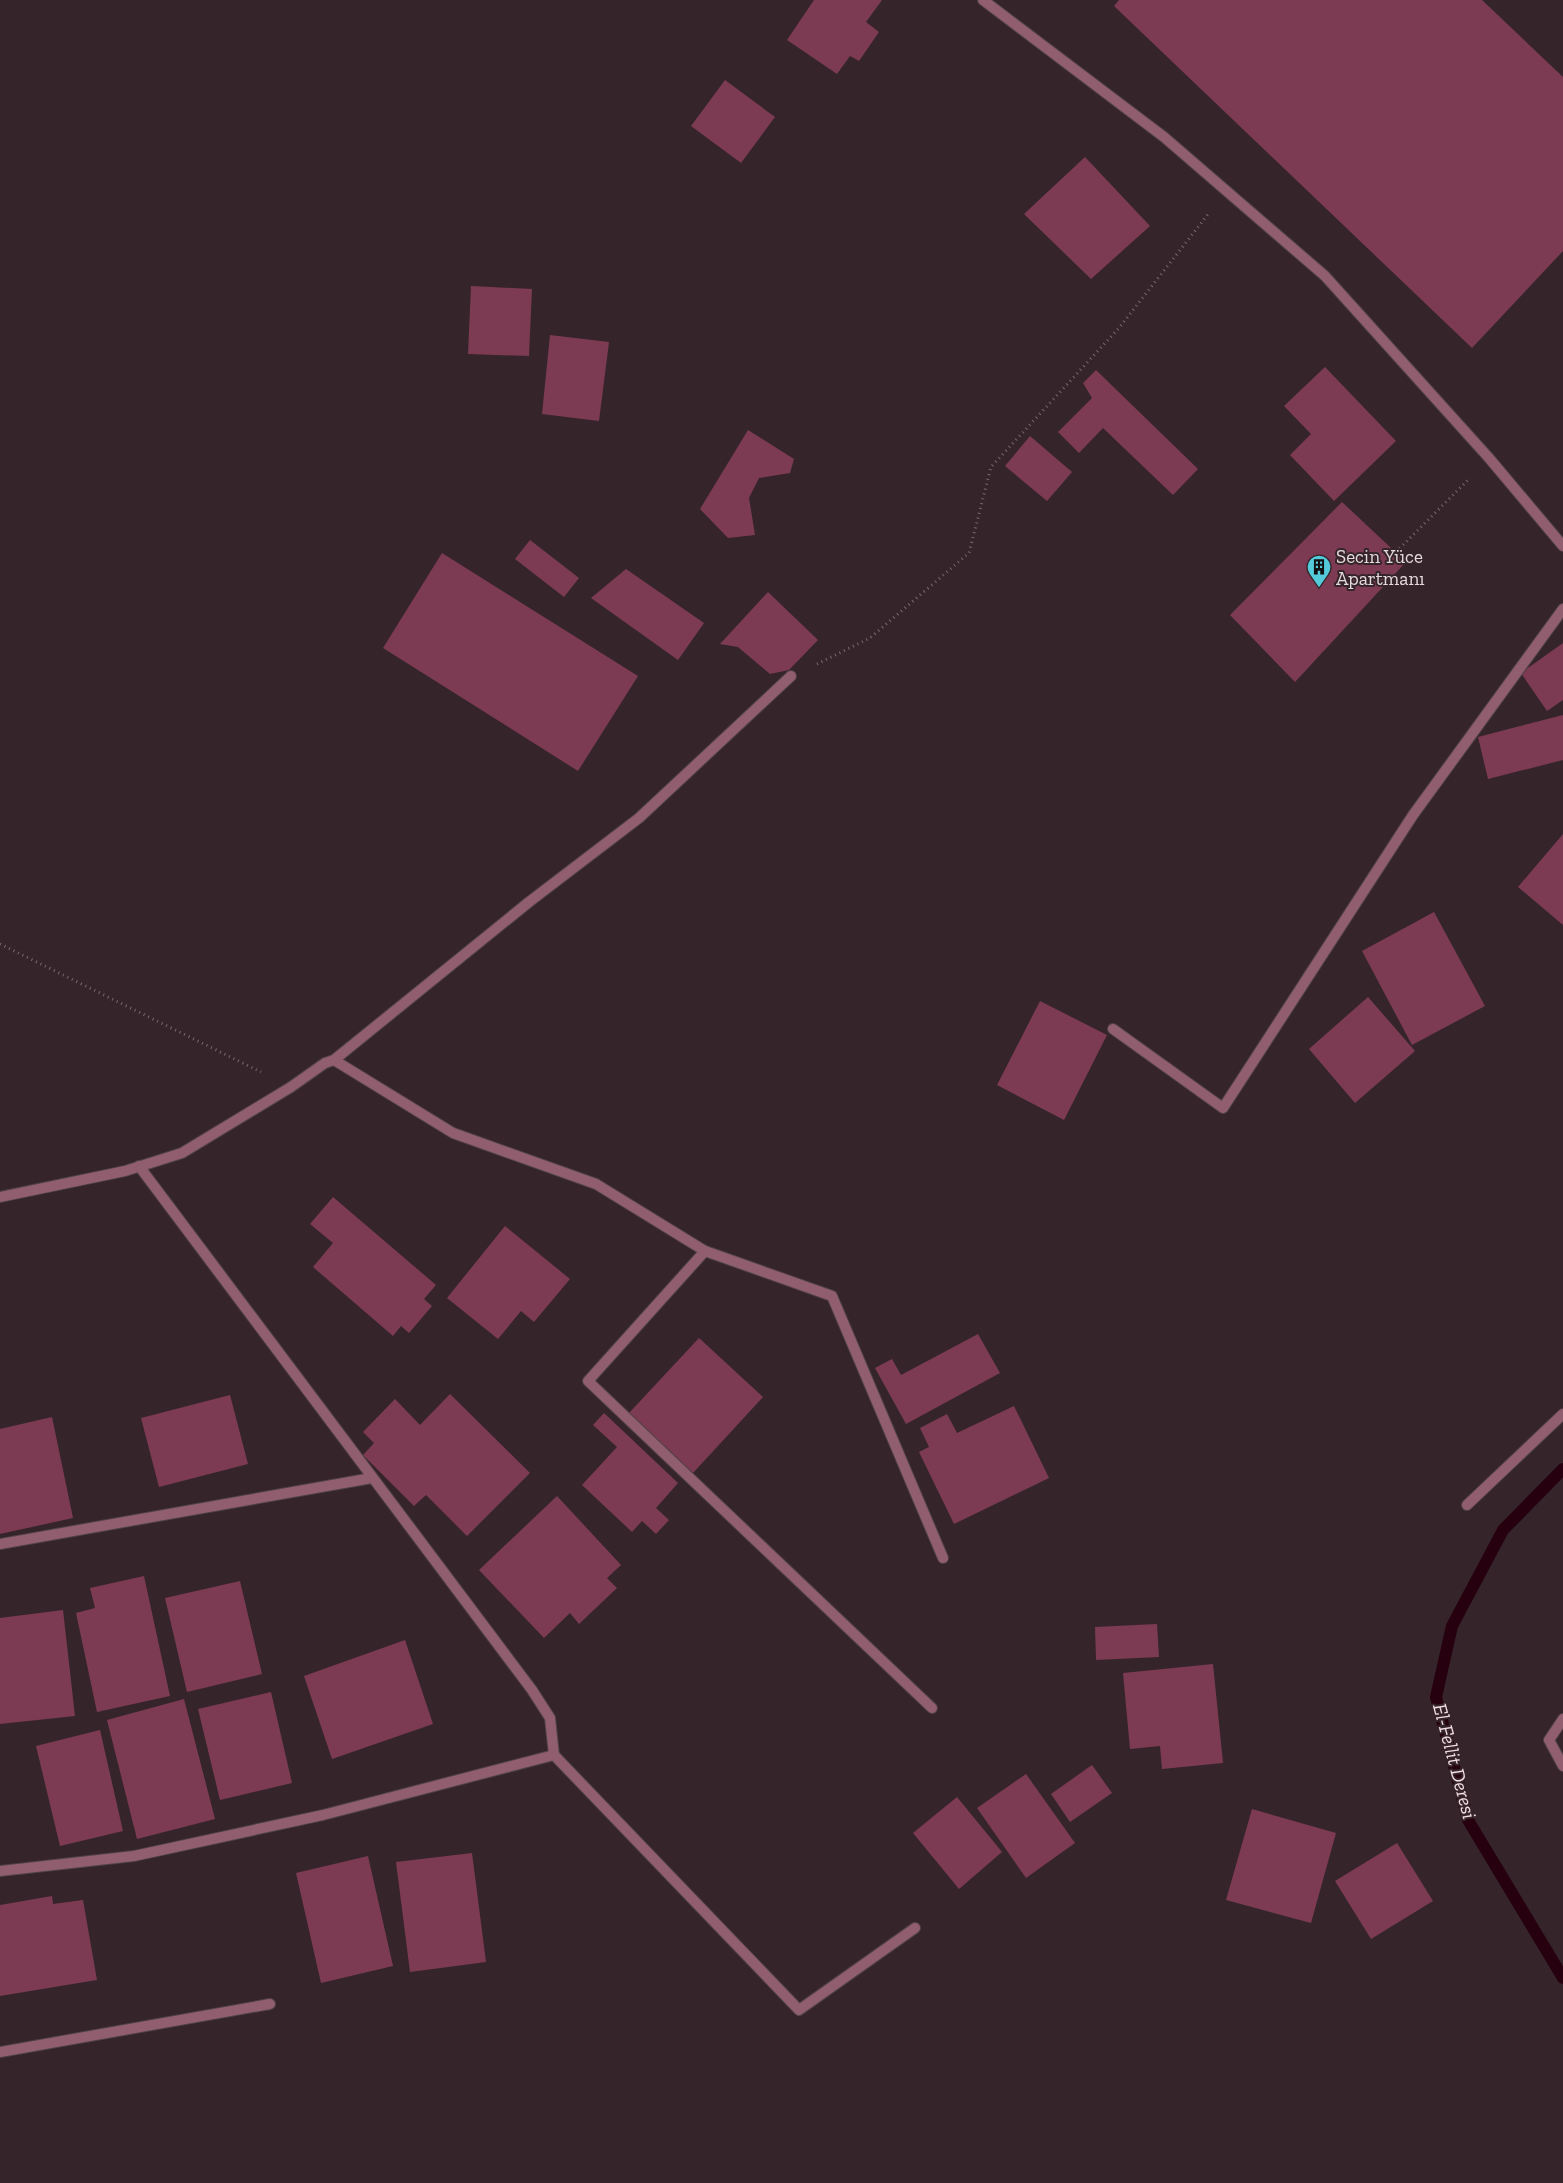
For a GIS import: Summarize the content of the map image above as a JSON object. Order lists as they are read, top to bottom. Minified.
{"water":["El-Fellit Deresi"],"places":{"building":["Secin Yüce Apartmanı"]}}
